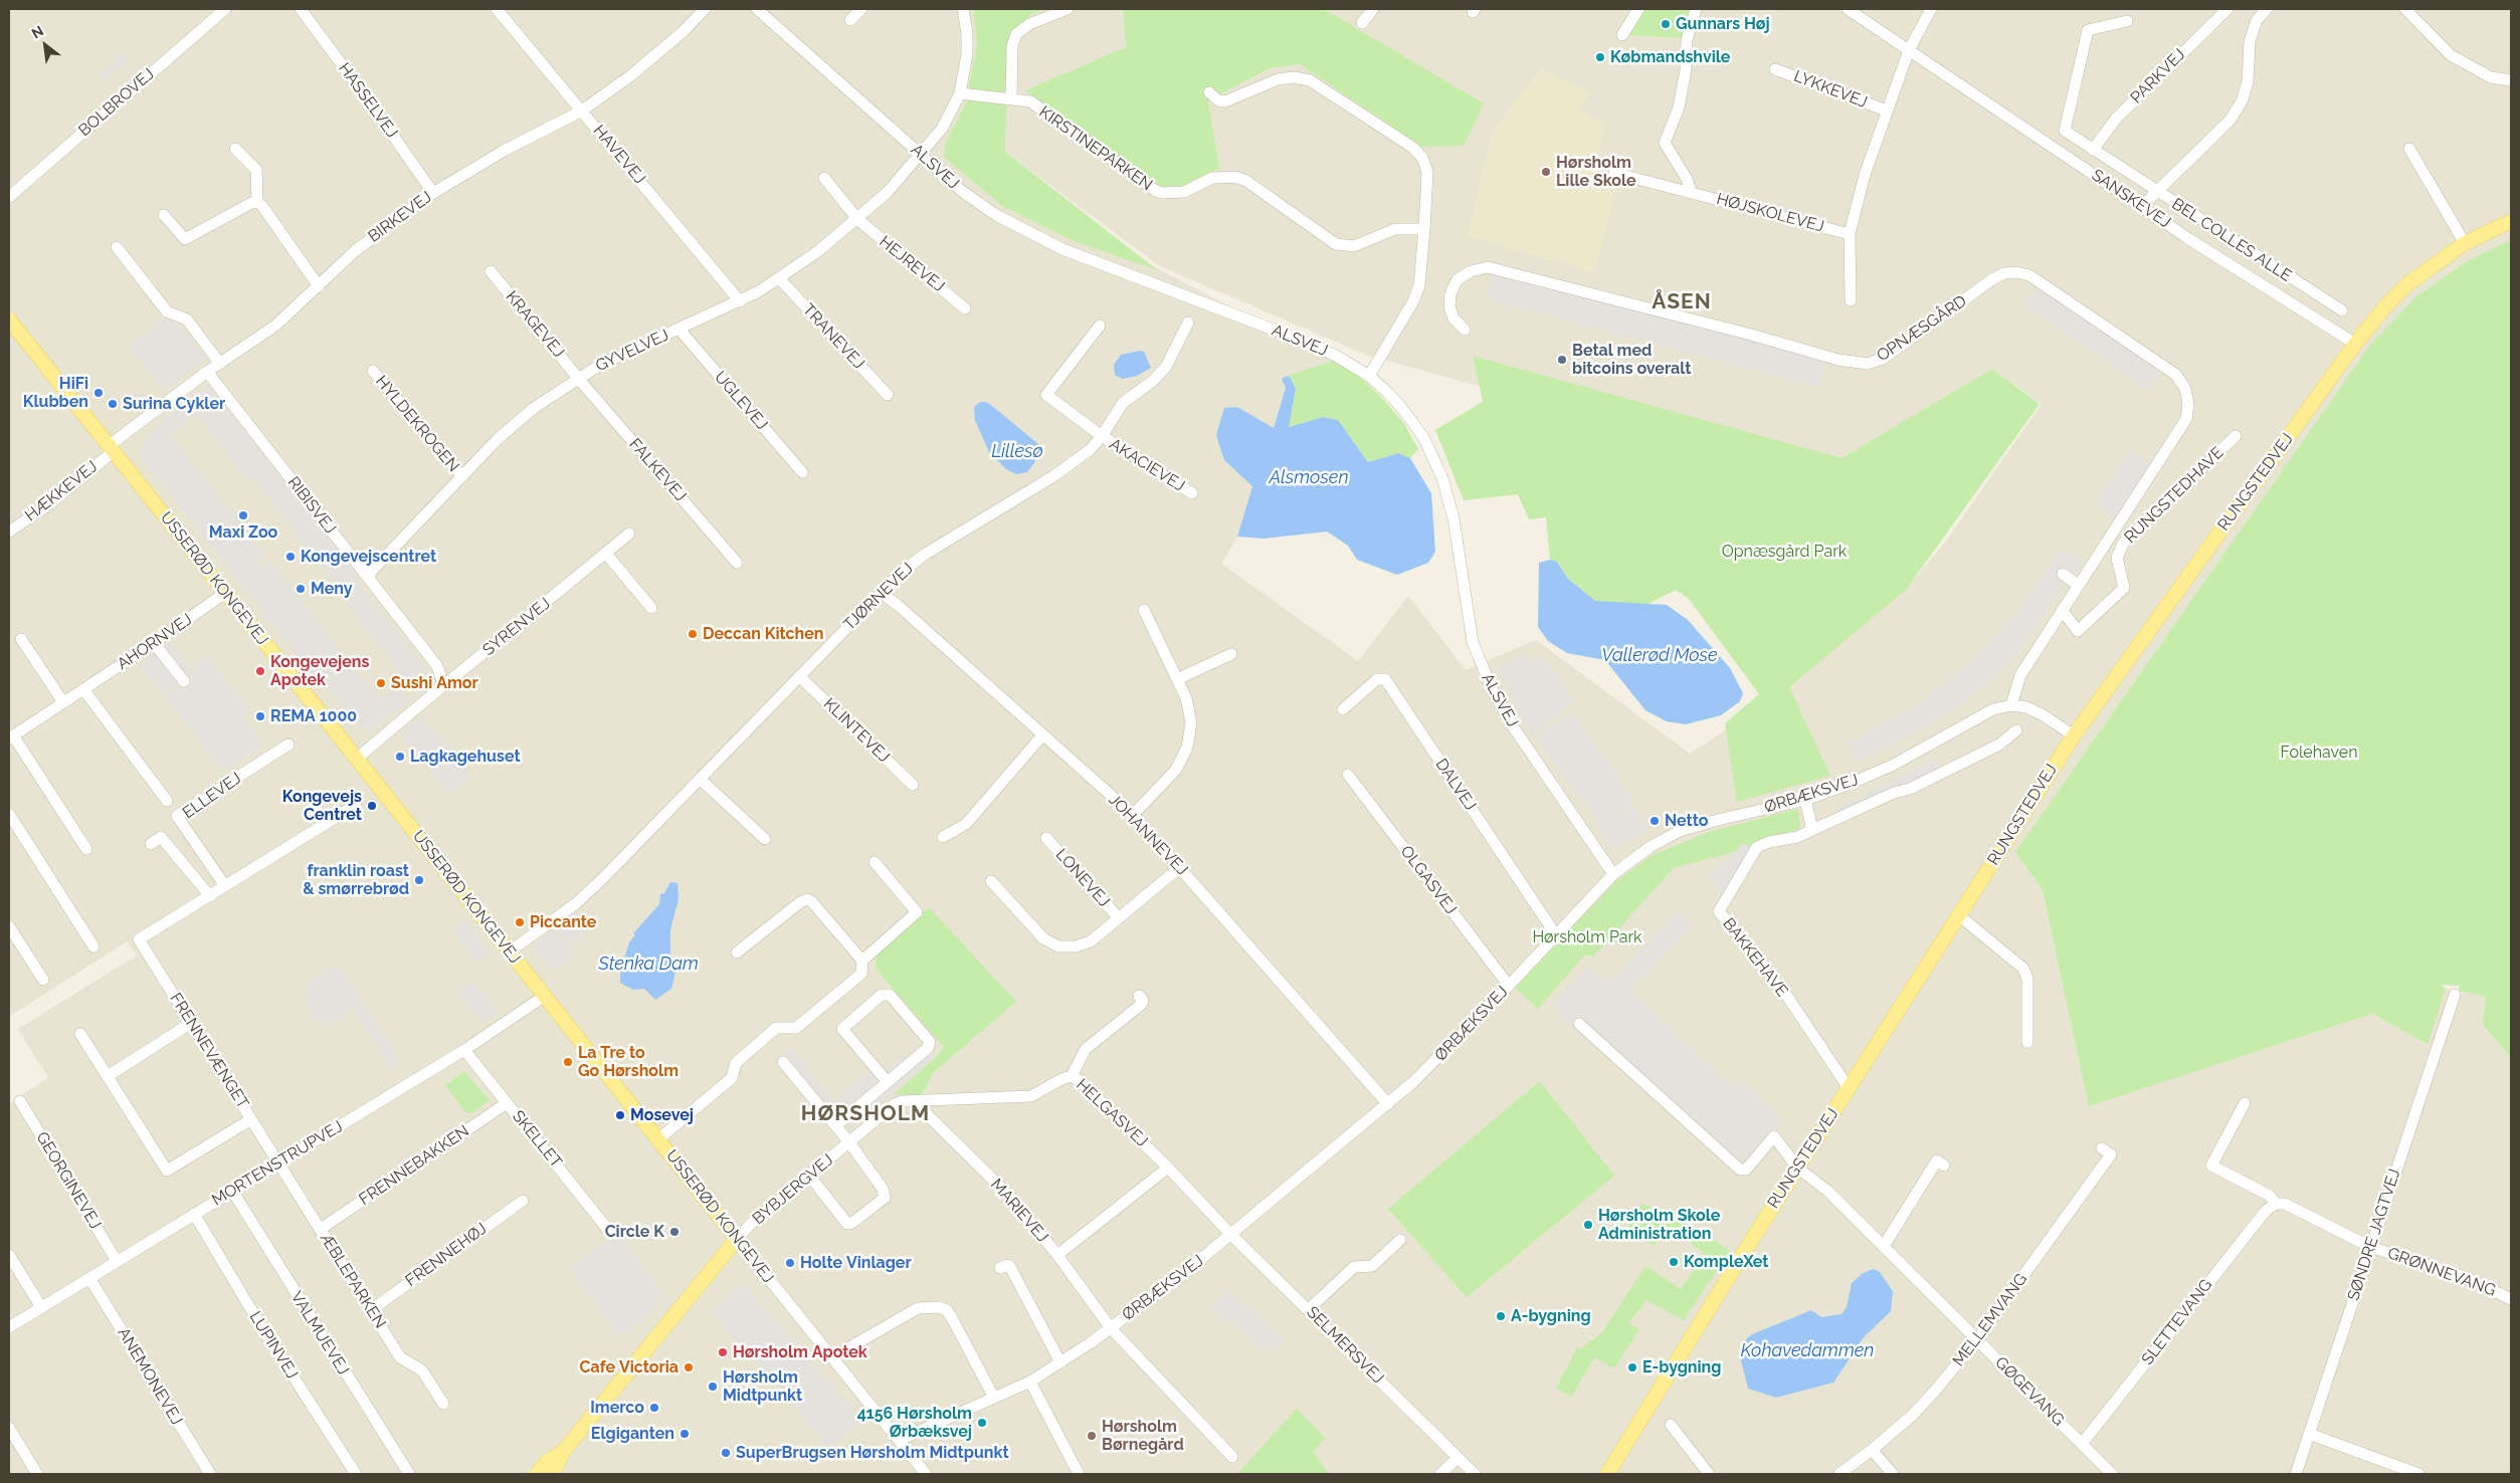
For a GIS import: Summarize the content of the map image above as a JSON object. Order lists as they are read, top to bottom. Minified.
{"streets":{"main road":["RUNGSTEDVEJ","USSERØD KONGEVEJ"],"street":["PARKVEJ","LYKKEVEJ","HASSELVEJ","BOLBROVEJ","KIRSTINEPARKEN","HAVEVEJ","ALSVEJ","SANSKEVEJ","HØJSKOLEVEJ","BIRKEVEJ","BEL COLLES ALLE","HEJREVEJ","KRAGEVEJ","OPNÆSGÅRD","TRANEVEJ","GYVELVEJ","UGLEVEJ","HYLDEKROGEN","AKACIEVEJ","FALKEVEJ","HÆKKEVEJ","RUNGSTEDHAVE","RIBISVEJ","TJØRNEVEJ","SYRENVEJ","AHORNVEJ","KLINTEVEJ","DALVEJ","ØRBÆKSVEJ","ELLEVEJ","JOHANNEVEJ","LONEVEJ","OLGASVEJ","BAKKEHAVE","FRENNEVÆNGET","HELGASVEJ","SKELLET","MORTENSTRUPVEJ","FRENNEBAKKEN","GEORGINEVEJ","BYBJERGVEJ","MARIEVEJ","SØNDRE JAGTVEJ","FRENNEHØJ","GRØNNEVANG","ÆBLEPARKEN","MELLEMVANG","SLETTEVANG","VALMUEVEJ","LUPINVEJ","SELMERSVEJ","ANEMONEVEJ","GØGEVANG"]},"crossings":[["PARKVEJ","BEL COLLES ALLE"],["HASSELVEJ","BIRKEVEJ"],["KIRSTINEPARKEN","GYVELVEJ"],["HAVEVEJ","BIRKEVEJ"],["HAVEVEJ","GYVELVEJ"],["ALSVEJ","GYVELVEJ"],["ALSVEJ","ØRBÆKSVEJ"],["SANSKEVEJ","RUNGSTEDVEJ"],["BIRKEVEJ","HÆKKEVEJ"],["BIRKEVEJ","RIBISVEJ"],["BIRKEVEJ","USSERØD KONGEVEJ"],["HEJREVEJ","GYVELVEJ"],["KRAGEVEJ","GYVELVEJ"],["KRAGEVEJ","FALKEVEJ"],["OPNÆSGÅRD","RUNGSTEDHAVE"],["OPNÆSGÅRD","ØRBÆKSVEJ"],["TRANEVEJ","GYVELVEJ"],["GYVELVEJ","UGLEVEJ"],["GYVELVEJ","HYLDEKROGEN"],["GYVELVEJ","FALKEVEJ"],["GYVELVEJ","RIBISVEJ"],["AKACIEVEJ","TJØRNEVEJ"],["RUNGSTEDVEJ","BAKKEHAVE"],["RUNGSTEDVEJ","GØGEVANG"],["HÆKKEVEJ","USSERØD KONGEVEJ"],["RIBISVEJ","SYRENVEJ"],["USSERØD KONGEVEJ","TJØRNEVEJ"],["USSERØD KONGEVEJ","SYRENVEJ"],["USSERØD KONGEVEJ","AHORNVEJ"],["USSERØD KONGEVEJ","ØRBÆKSVEJ"],["USSERØD KONGEVEJ","MORTENSTRUPVEJ"],["USSERØD KONGEVEJ","BYBJERGVEJ"],["TJØRNEVEJ","KLINTEVEJ"],["TJØRNEVEJ","JOHANNEVEJ"],["DALVEJ","ØRBÆKSVEJ"],["ØRBÆKSVEJ","JOHANNEVEJ"],["ØRBÆKSVEJ","OLGASVEJ"],["ØRBÆKSVEJ","HELGASVEJ"],["ØRBÆKSVEJ","MARIEVEJ"],["ØRBÆKSVEJ","SELMERSVEJ"],["FRENNEVÆNGET","MORTENSTRUPVEJ"],["FRENNEVÆNGET","ÆBLEPARKEN"],["HELGASVEJ","SELMERSVEJ"],["SKELLET","MORTENSTRUPVEJ"],["SKELLET","FRENNEBAKKEN"],["MORTENSTRUPVEJ","GEORGINEVEJ"],["MORTENSTRUPVEJ","ÆBLEPARKEN"],["MORTENSTRUPVEJ","VALMUEVEJ"],["MORTENSTRUPVEJ","LUPINVEJ"],["MORTENSTRUPVEJ","ANEMONEVEJ"],["FRENNEBAKKEN","ÆBLEPARKEN"],["BYBJERGVEJ","MARIEVEJ"],["SØNDRE JAGTVEJ","GRØNNEVANG"],["FRENNEHØJ","ÆBLEPARKEN"],["MELLEMVANG","GØGEVANG"],["SLETTEVANG","GØGEVANG"]],"districts":["ÅSEN","HØRSHOLM"],"water":["Lillesø","Alsmosen","Vallerød Mose","Stenka Dam","Kohavedammen"],"parks":["Opnæsgård Park","Folehaven","Hørsholm Park"],"places":["Gunnars Høj","Købmandshvile","Hørsholm Lille Skole","Betal med bitcoins overalt","HiFi Klubben","Surina Cykler","Maxi Zoo","Kongevejscentret","Meny","Deccan Kitchen","Kongevejens Apotek","Sushi Amor","REMA 1000","Lagkagehuset","Kongevejs Centret","Netto","franklin roast & smørrebrød","Piccante","La Tre to Go Hørsholm","Mosevej","Hørsholm Skole Administration","Circle K","KompleXet","Holte Vinlager","A-bygning","Hørsholm Apotek","Cafe Victoria","E-bygning","Hørsholm Midtpunkt","Imerco","4156 Hørsholm Ørbæksvej","Elgiganten","Hørsholm Børnegård","SuperBrugsen Hørsholm Midtpunkt"],"north":"top left"}
